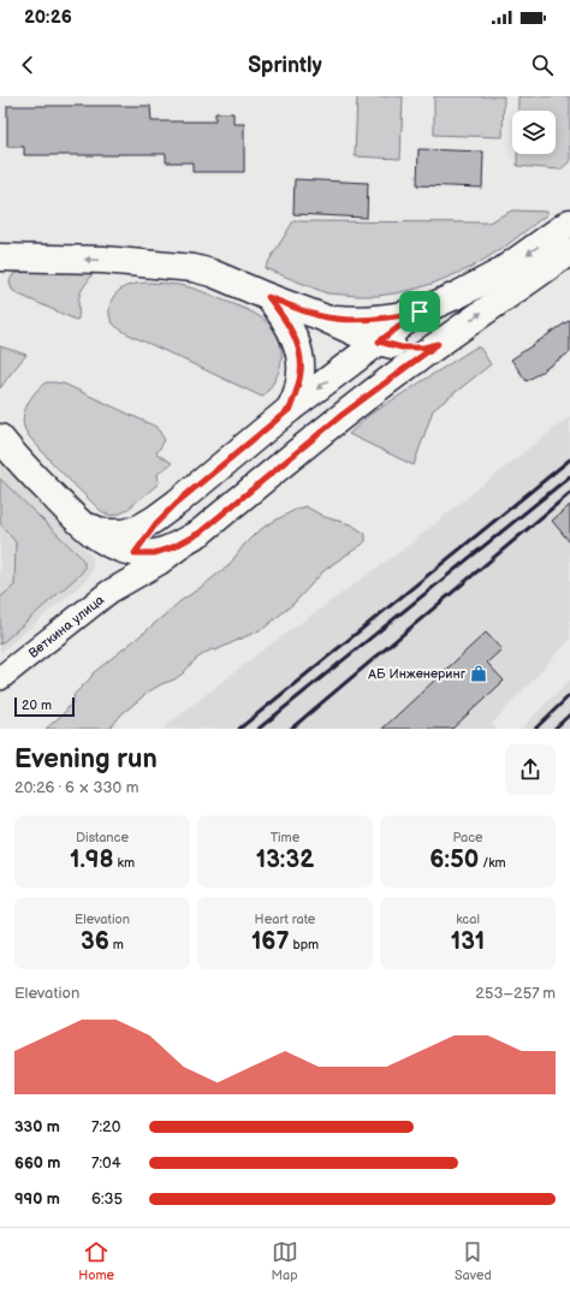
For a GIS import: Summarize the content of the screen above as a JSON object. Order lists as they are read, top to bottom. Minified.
{"streets":{"street":["Веткина улица"]},"places":{"shop":["АБ Инженеринг"]},"scale_bar":"20 m","page":{"status":"20:26","header":"Sprintly","scale":"20 m","heading":["Evening run","20:26 · 6 × 330 m"],"stats":[["Distance","1.98 km"],["Time","13:32"],["Pace","6:50 /km"],["Elevation","36 m"],["Heart rate","167 bpm"],["kcal","131"]],"chart":["Elevation","253–257 m"],"list":[{"name":"330 m","note":"7:20"},{"name":"660 m","note":"7:04"},{"name":"990 m","note":"6:35"}],"tabs":["Home","Map","Saved"]}}
